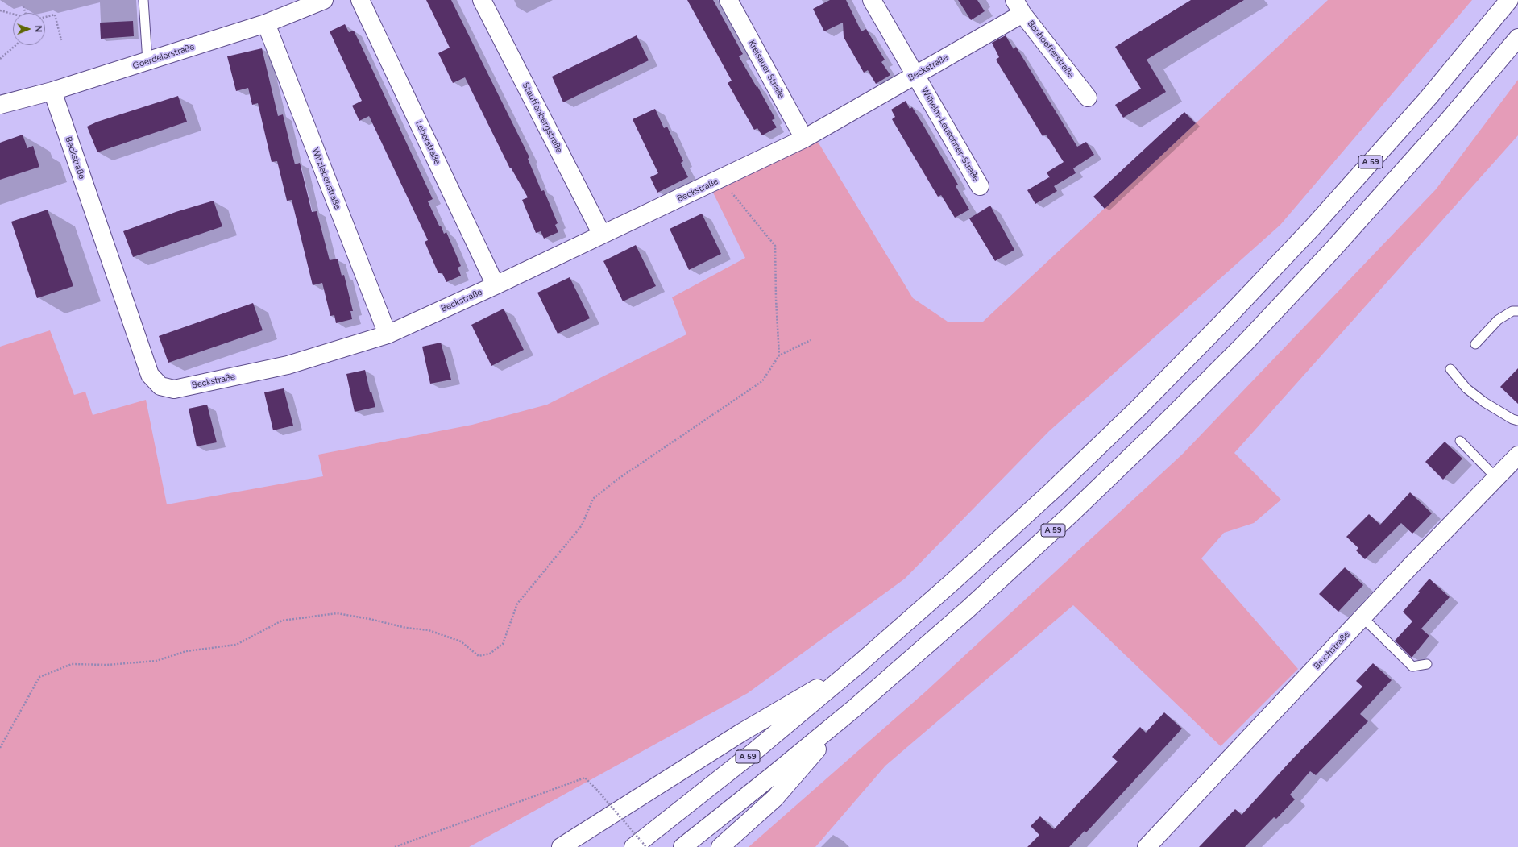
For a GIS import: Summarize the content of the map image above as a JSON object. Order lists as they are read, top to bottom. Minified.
{"streets":{"main road":["Bonhoefferstraße","Goerdelerstraße","Beckstraße","Kreisauer Straße","Stauffenbergstraße","Wilhelm-Leuschner-Straße","Leberstraße","A 59","Witzlebenstraße","Bruchstraße"]},"crossings":[["Bonhoefferstraße","Beckstraße"],["Goerdelerstraße","Beckstraße"],["Goerdelerstraße","Witzlebenstraße"],["Beckstraße","Kreisauer Straße"],["Beckstraße","Stauffenbergstraße"],["Beckstraße","Wilhelm-Leuschner-Straße"],["Beckstraße","Leberstraße"],["Beckstraße","Witzlebenstraße"]],"north":"right"}
